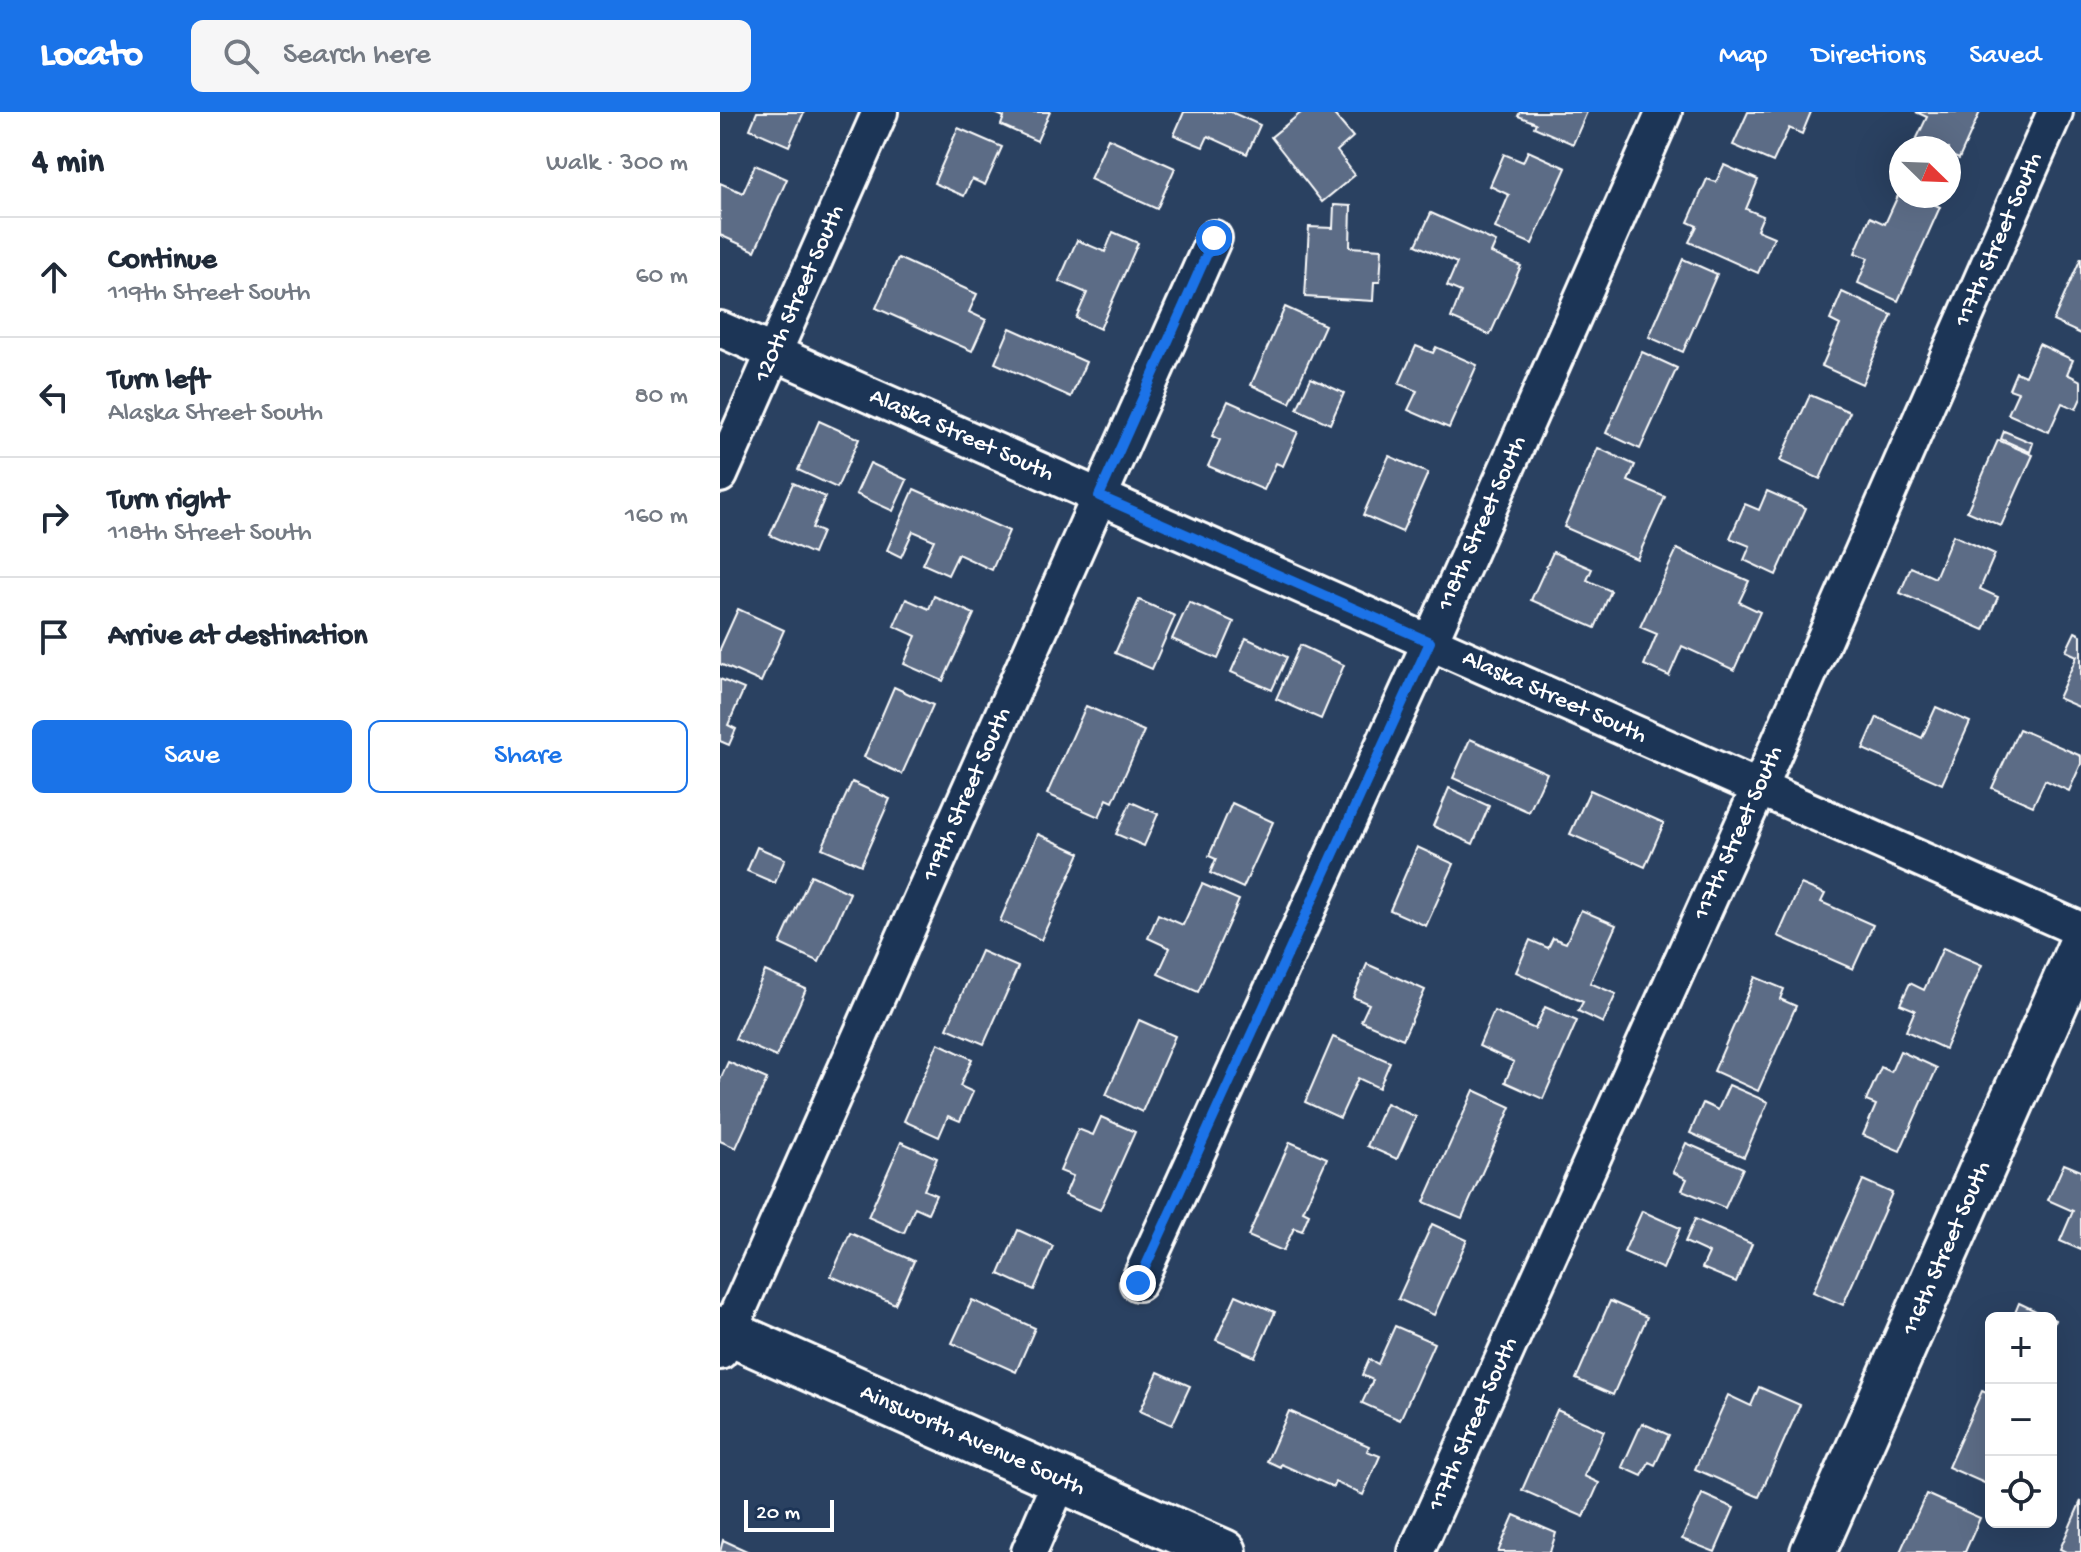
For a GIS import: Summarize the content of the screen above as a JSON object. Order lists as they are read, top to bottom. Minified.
{"streets":{"street":["117th Street South","120th Street South","Alaska Street South","118th Street South","119th Street South","116th Street South","Ainsworth Avenue South"]},"crossings":[["117th Street South","Alaska Street South"],["120th Street South","Alaska Street South"],["Alaska Street South","118th Street South"],["Alaska Street South","119th Street South"],["119th Street South","Ainsworth Avenue South"]],"scale_bar":"20 m","north":"bottom right","page":{"header":"Locato","search":"Search here","nav":["Map","Directions","Saved"],"heading":["4 min","Walk · 300 m"],"list":[["Continue","119th Street South","60 m"],["Turn left","Alaska Street South","80 m"],["Turn right","118th Street South","160 m"],"Arrive at destination"],"buttons":["Save","Share"],"map_buttons":["+","−"],"scale":"20 m"}}
